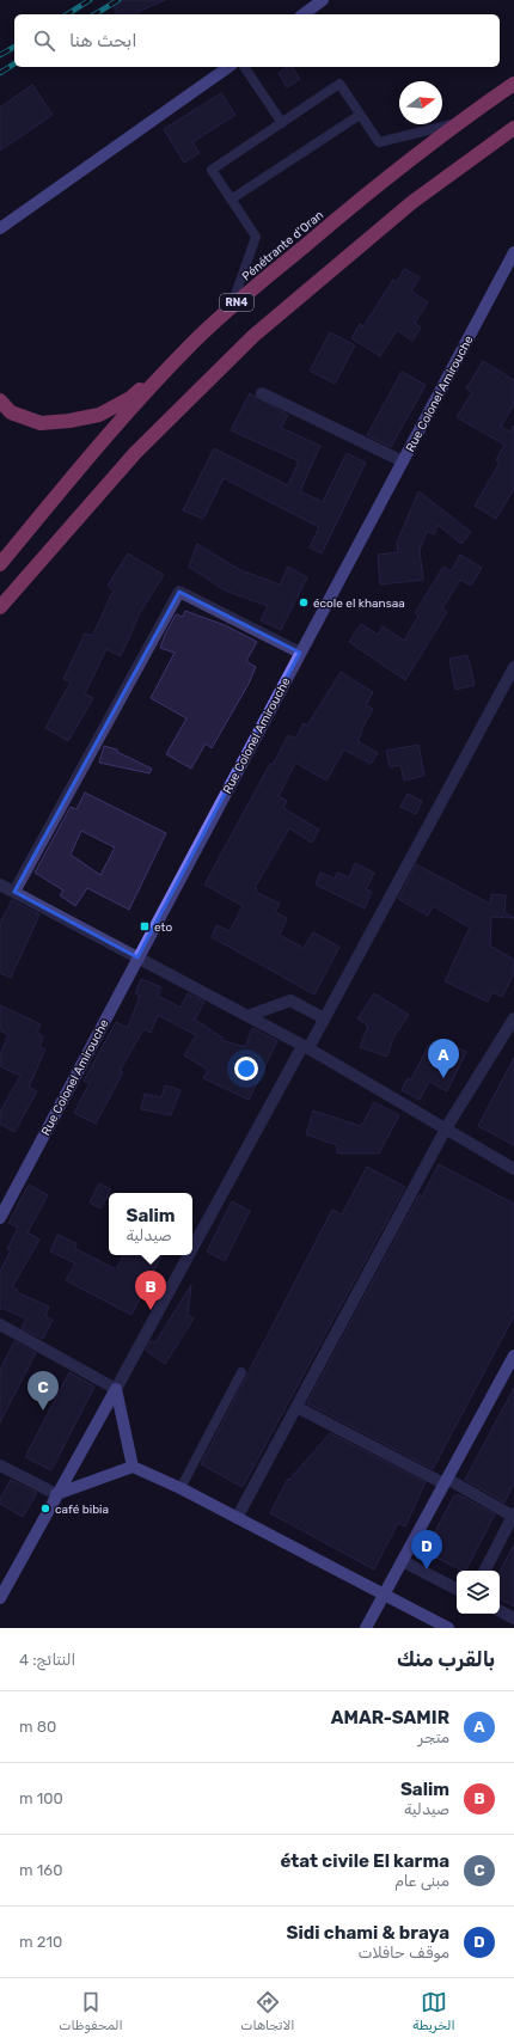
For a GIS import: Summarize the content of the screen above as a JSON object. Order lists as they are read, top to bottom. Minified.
{"streets":{"highway":["Pénétrante d'Oran","RN4"],"street":["Rue Colonel Amirouche"]},"places":{"other":["école el khansaa","café bibia"],"transit":["eto"]},"north":"right","page":{"search":"ابحث هنا","pins":["A","B","C","D"],"popup":["Salim","صيدلية"],"heading":["بالقرب منك","النتائج: 4"],"list":[{"mark":"A","name":"AMAR-SAMIR","note":"متجر","value":"80 m"},{"mark":"B","name":"Salim","note":"صيدلية","value":"100 m"},{"mark":"C","name":"état civile El karma","note":"مبنى عام","value":"160 m"},{"mark":"D","name":"Sidi chami & braya","note":"موقف حافلات","value":"210 m"}],"nav":["الخريطة","الاتجاهات","المحفوظات"]}}
